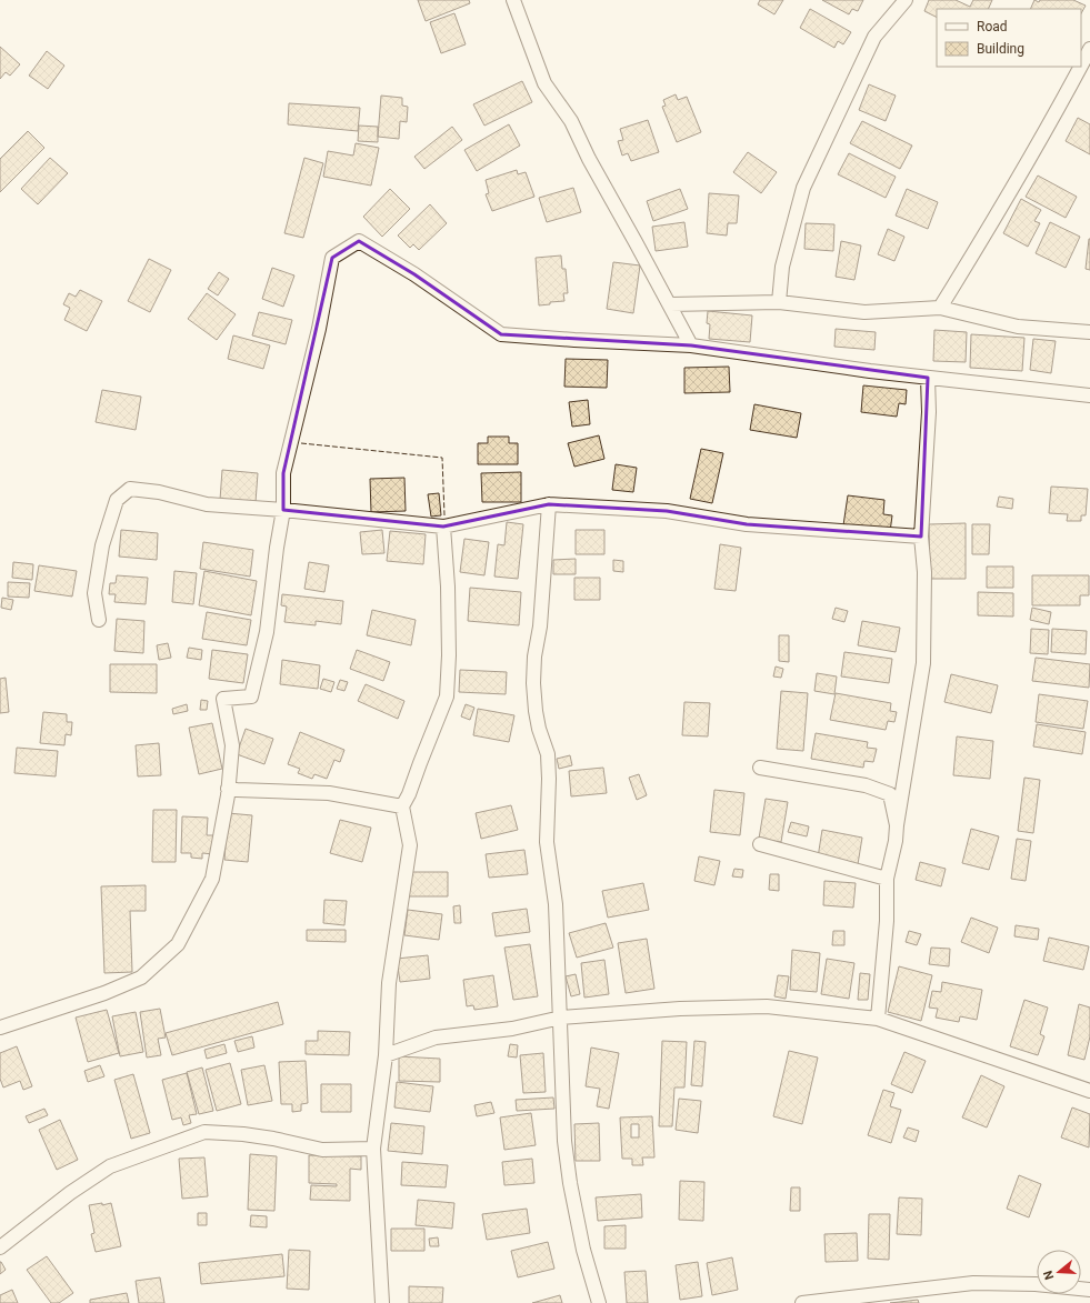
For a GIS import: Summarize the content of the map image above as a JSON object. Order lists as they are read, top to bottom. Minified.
{"legend":["Road","Building"],"north":"left"}
